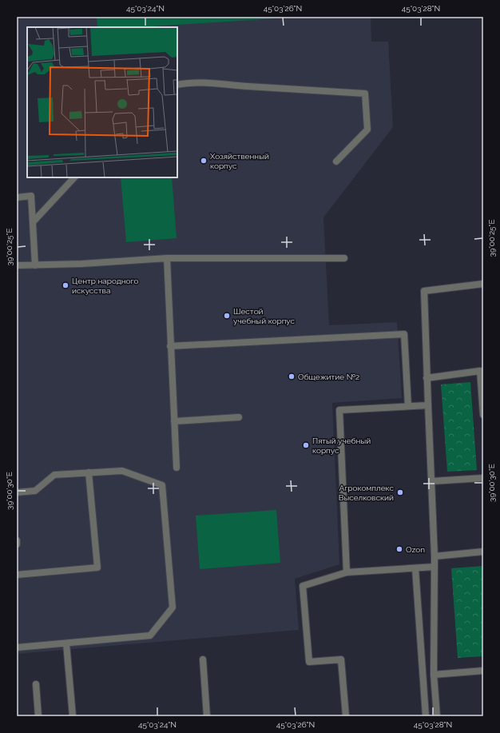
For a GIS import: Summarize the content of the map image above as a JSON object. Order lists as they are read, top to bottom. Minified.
{"places":["Хозяйственный корпус","Центр народного искусства","Шестой учебный корпус","Общежитие №2","Пятый учебный корпус","Агрокомплекс Выселковский","Ozon"],"coordinates":["45°03'24\"N","45°03'26\"N","45°03'28\"N","39°00'25\"E","39°00'30\"E"]}
